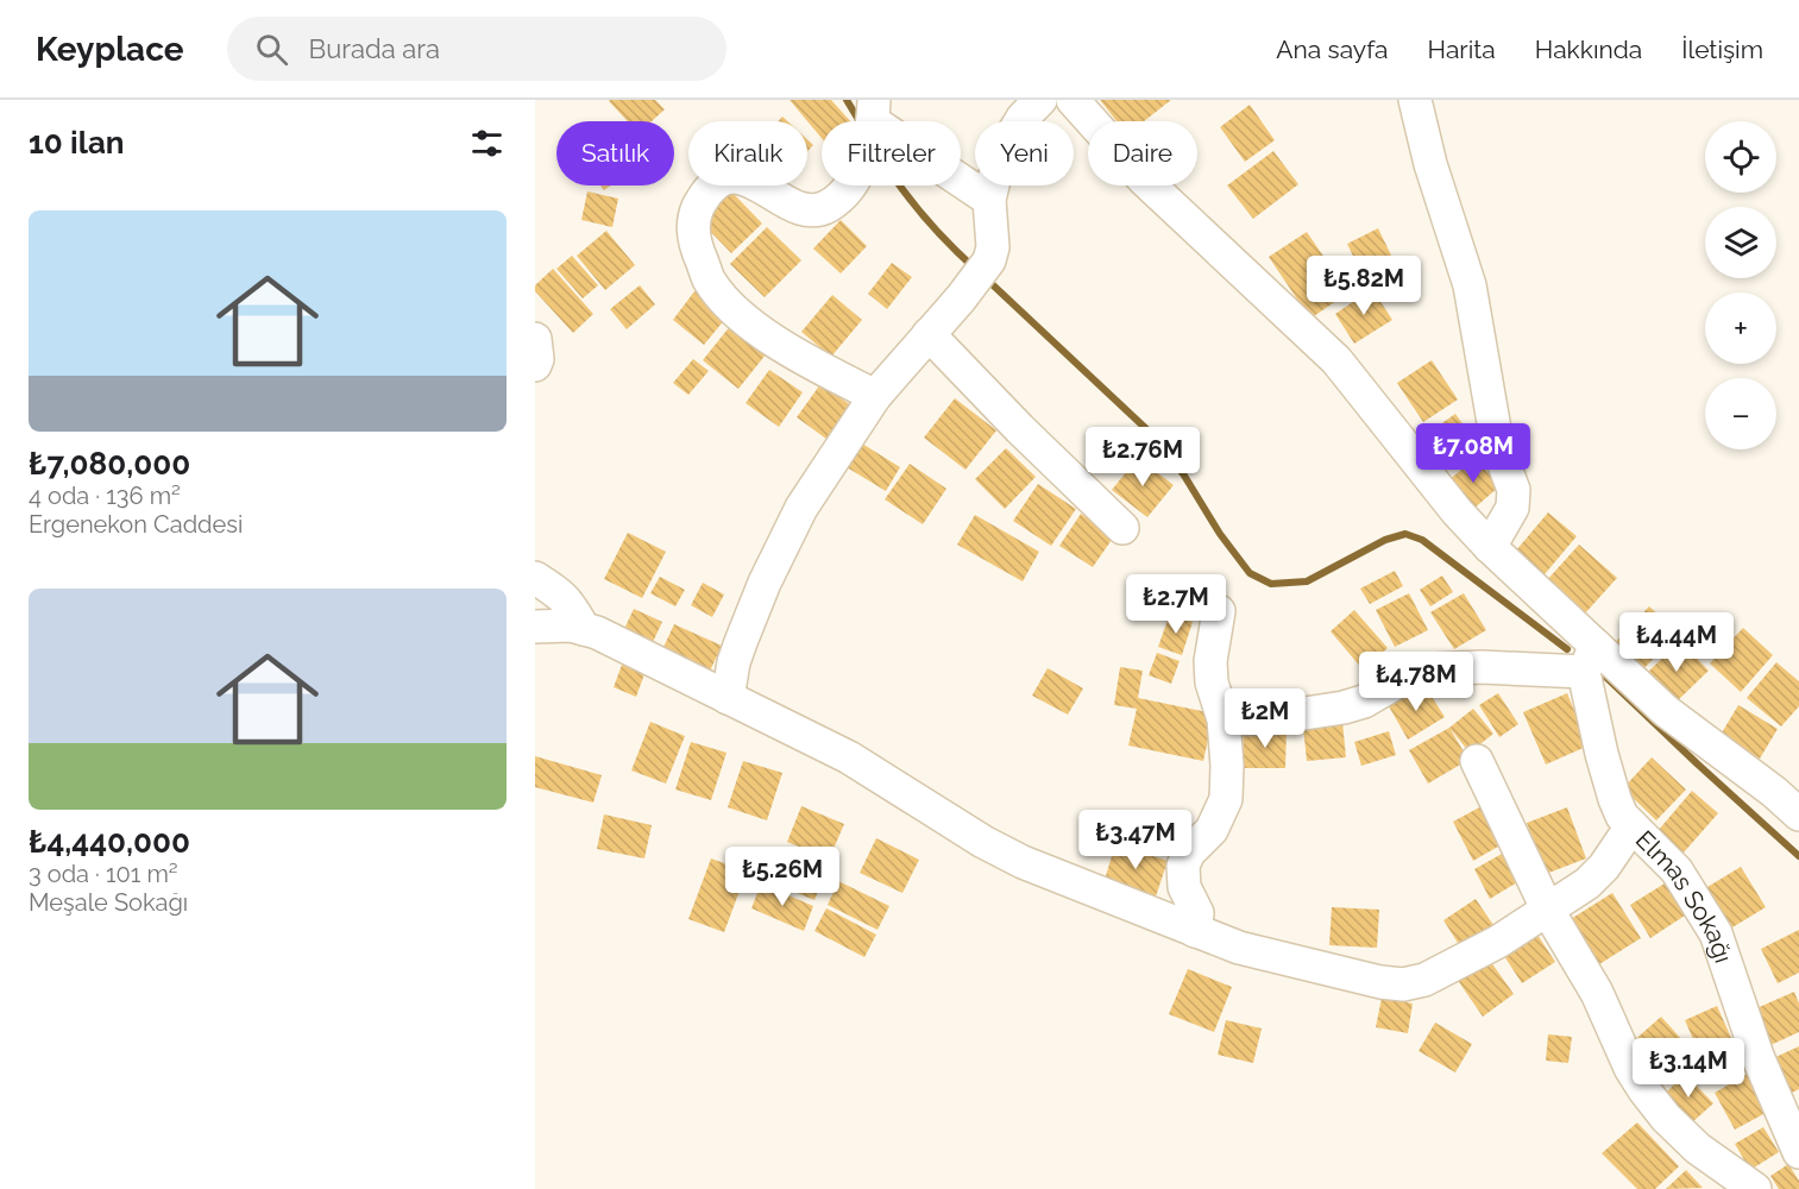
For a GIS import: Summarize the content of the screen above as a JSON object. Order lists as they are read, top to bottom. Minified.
{"streets":{"street":["Elmas Sokağı"]},"page":{"header":"Keyplace","search":"Burada ara","nav":["Ana sayfa","Harita","Hakkında","İletişim"],"heading":"10 ilan","map_buttons":["+","−"],"chip":["Satılık","Kiralık","Filtreler","Yeni","Daire"],"list":[{"name":"₺7,080,000","note":"4 oda · 136 m² · Ergenekon Caddesi"},{"name":"₺4,440,000","note":"3 oda · 101 m² · Meşale Sokağı"}],"price":["₺5.82M","₺7.08M","₺2.76M","₺2.7M","₺4.44M","₺4.78M","₺2M","₺3.47M","₺5.26M","₺3.14M"]}}
